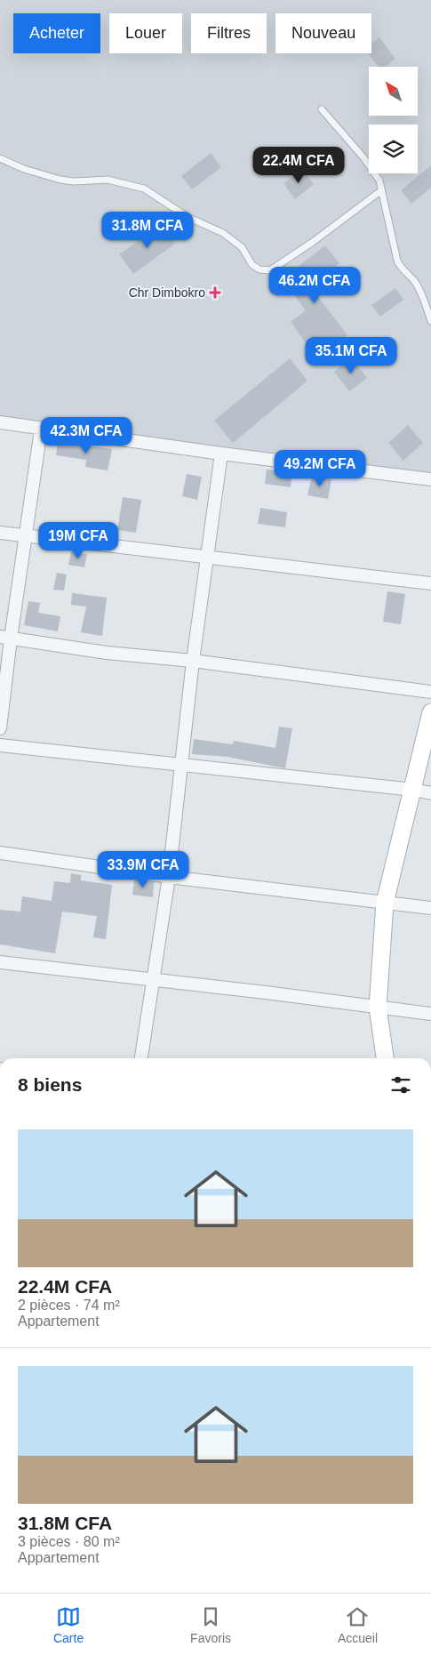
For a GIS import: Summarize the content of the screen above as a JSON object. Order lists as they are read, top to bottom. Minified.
{"places":{"health":["Chr Dimbokro"]},"north":"top left","page":{"chip":["Acheter","Louer","Filtres","Nouveau"],"price":["22.4M CFA","31.8M CFA","46.2M CFA","35.1M CFA","42.3M CFA","49.2M CFA","19M CFA","33.9M CFA"],"heading":"8 biens","list":[{"name":"22.4M CFA","note":"2 pièces · 74 m² · Appartement"},{"name":"31.8M CFA","note":"3 pièces · 80 m² · Appartement"}],"tabs":["Carte","Favoris","Accueil"]}}
